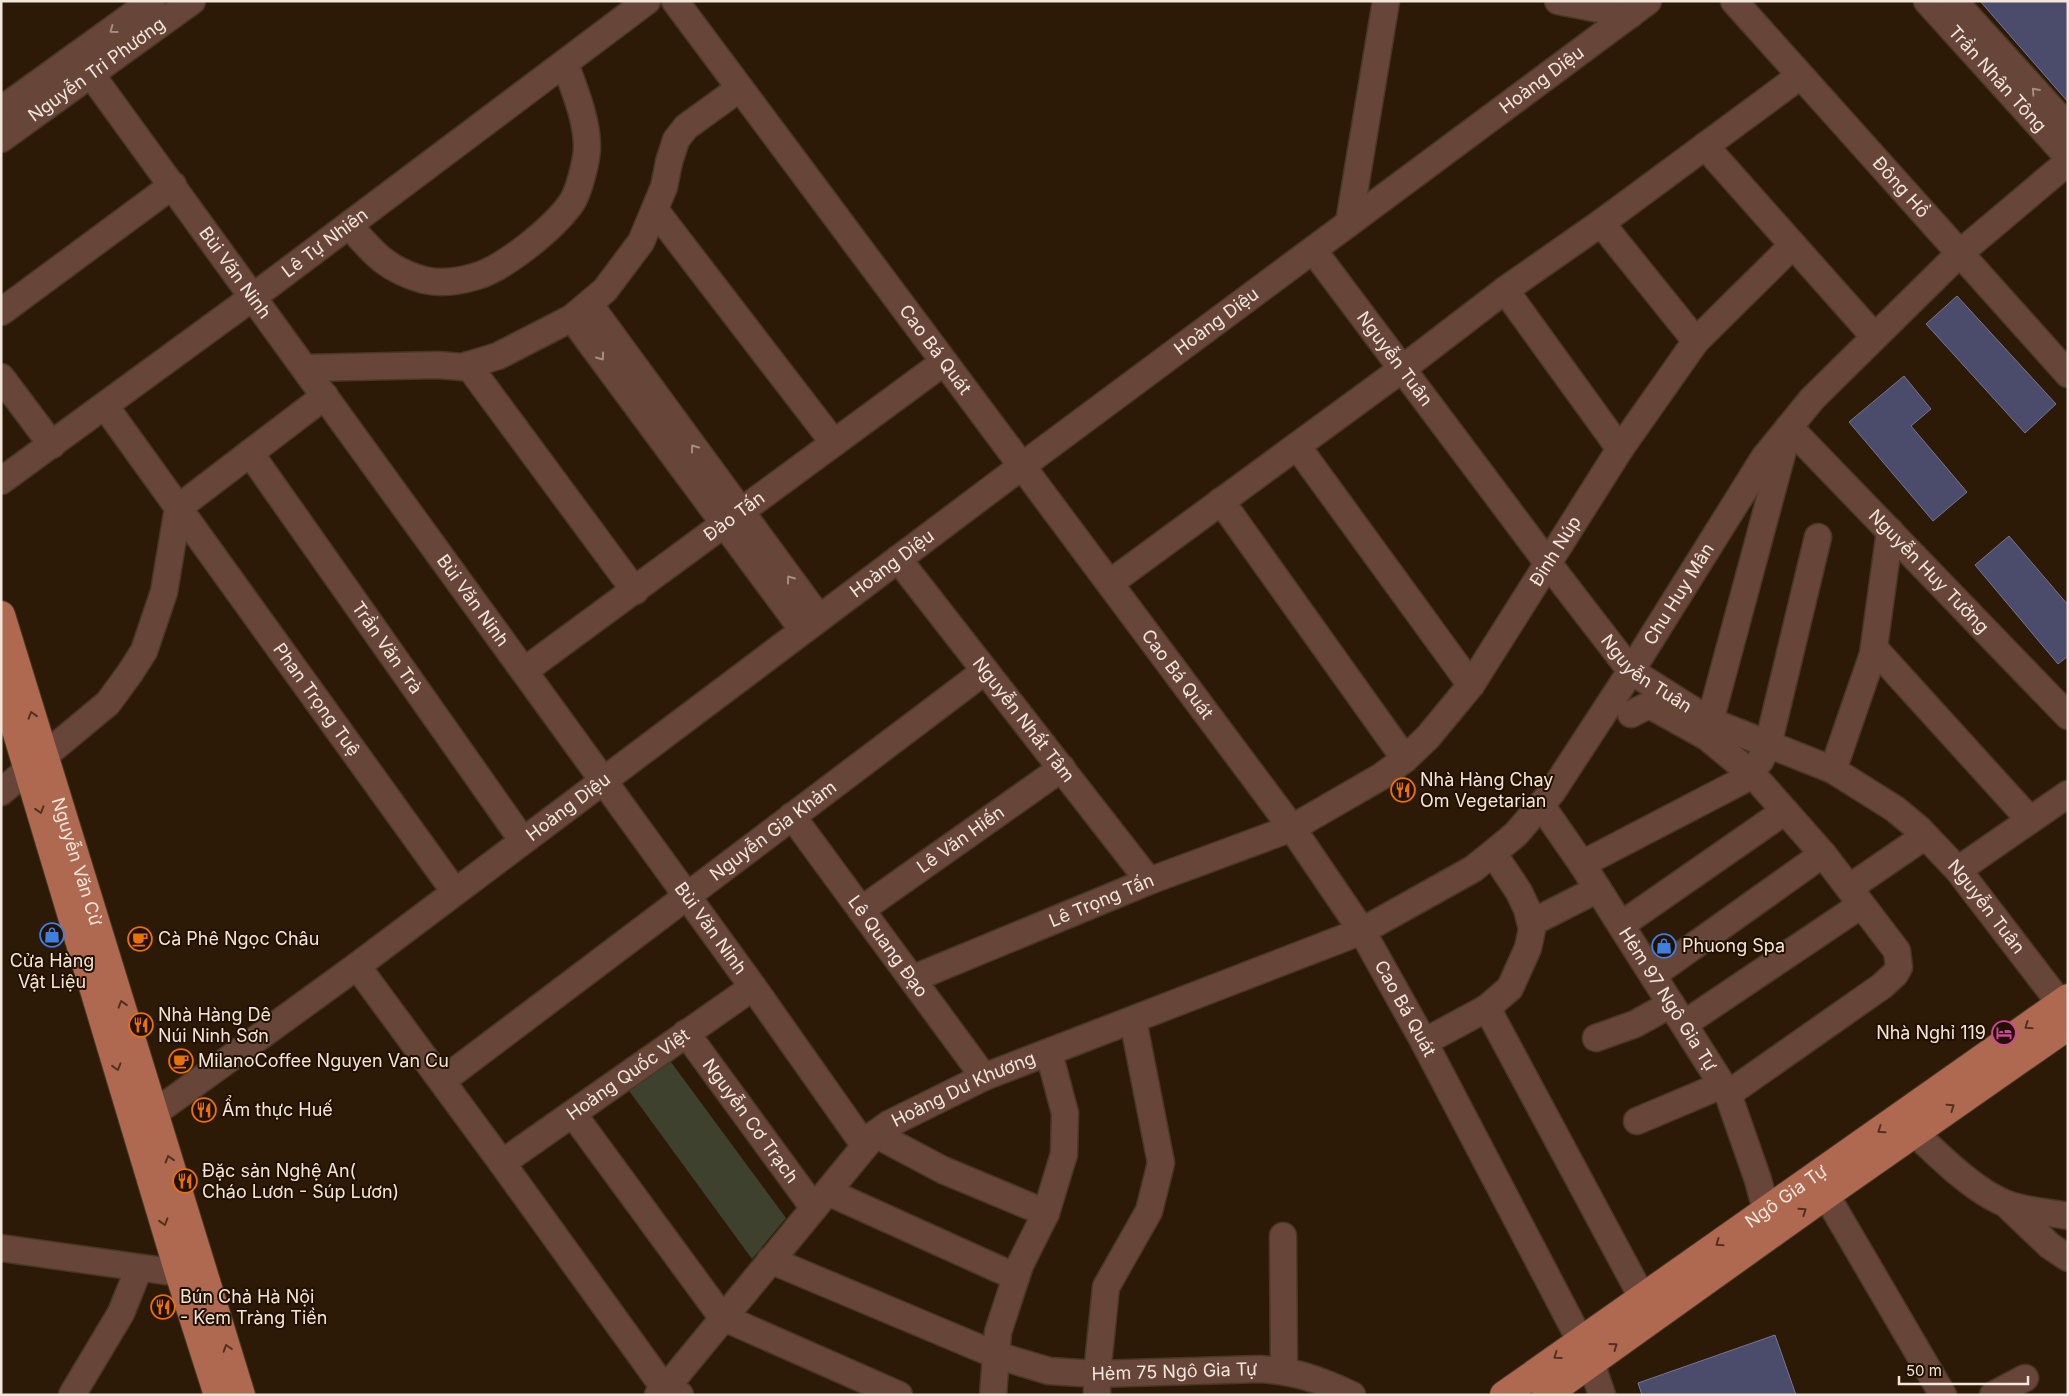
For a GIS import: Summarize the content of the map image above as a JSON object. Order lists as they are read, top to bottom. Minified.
{"streets":{"main road":["Nguyễn Văn Cừ","Ngô Gia Tự"],"street":["Nguyễn Tri Phương","Trần Nhân Tông","Hoàng Diệu","Đông Hồ","Lê Tự Nhiên","Bùi Văn Ninh","Cao Bá Quát","Nguyễn Tuân","Đào Tấn","Đinh Núp","Nguyễn Huy Tưởng","Chu Huy Mân","Trần Văn Trà","Phan Trọng Tuệ","Nguyễn Nhất Tâm","Nguyễn Gia Khảm","Lê Văn Hiến","Lê Trọng Tấn","Lê Quang Đạo","Hẻm 97 Ngô Gia Tự","Hoàng Quốc Việt","Hoàng Dư Khương","Nguyễn Cơ Trạch","Hẻm 75 Ngô Gia Tự"]},"crossings":[["Nguyễn Tri Phương","Bùi Văn Ninh"],["Hoàng Diệu","Bùi Văn Ninh"],["Hoàng Diệu","Cao Bá Quát"],["Hoàng Diệu","Nguyễn Tuân"],["Hoàng Diệu","Trần Văn Trà"],["Hoàng Diệu","Phan Trọng Tuệ"],["Hoàng Diệu","Nguyễn Nhất Tâm"],["Hoàng Diệu","Nguyễn Văn Cừ"],["Đông Hồ","Chu Huy Mân"],["Lê Tự Nhiên","Bùi Văn Ninh"],["Lê Tự Nhiên","Phan Trọng Tuệ"],["Bùi Văn Ninh","Đào Tấn"],["Bùi Văn Ninh","Nguyễn Gia Khảm"],["Bùi Văn Ninh","Hoàng Quốc Việt"],["Bùi Văn Ninh","Hoàng Dư Khương"],["Cao Bá Quát","Đào Tấn"],["Cao Bá Quát","Đinh Núp"],["Cao Bá Quát","Chu Huy Mân"],["Cao Bá Quát","Lê Trọng Tấn"],["Cao Bá Quát","Hoàng Dư Khương"],["Cao Bá Quát","Ngô Gia Tự"],["Nguyễn Tuân","Đinh Núp"],["Nguyễn Tuân","Chu Huy Mân"],["Nguyễn Tuân","Ngô Gia Tự"],["Đinh Núp","Lê Trọng Tấn"],["Nguyễn Huy Tưởng","Chu Huy Mân"],["Chu Huy Mân","Hẻm 97 Ngô Gia Tự"],["Chu Huy Mân","Hoàng Dư Khương"],["Nguyễn Nhất Tâm","Nguyễn Gia Khảm"],["Nguyễn Nhất Tâm","Lê Văn Hiến"],["Nguyễn Nhất Tâm","Lê Trọng Tấn"],["Nguyễn Gia Khảm","Lê Quang Đạo"],["Lê Văn Hiến","Lê Quang Đạo"],["Lê Trọng Tấn","Lê Quang Đạo"],["Lê Quang Đạo","Hoàng Dư Khương"],["Hẻm 97 Ngô Gia Tự","Ngô Gia Tự"],["Hoàng Quốc Việt","Nguyễn Cơ Trạch"],["Hoàng Dư Khương","Nguyễn Cơ Trạch"],["Hoàng Dư Khương","Hẻm 75 Ngô Gia Tự"]],"places":{"restaurant":["Nhà Hàng Chay Om Vegetarian","Nhà Hàng Dê Núi Ninh Sơn","Ẩm thực Huế","Đặc sản Nghệ An( Cháo Lươn - Súp Lươn)","Bún Chả Hà Nội - Kem Tràng Tiền"],"shop":["Cửa Hàng Vật Liệu","Phuong Spa"],"cafe":["Cà Phê Ngọc Châu","MilanoCoffee Nguyen Van Cu"],"hotel":["Nhà Nghỉ 119"]},"scale_bar":"50 m"}
